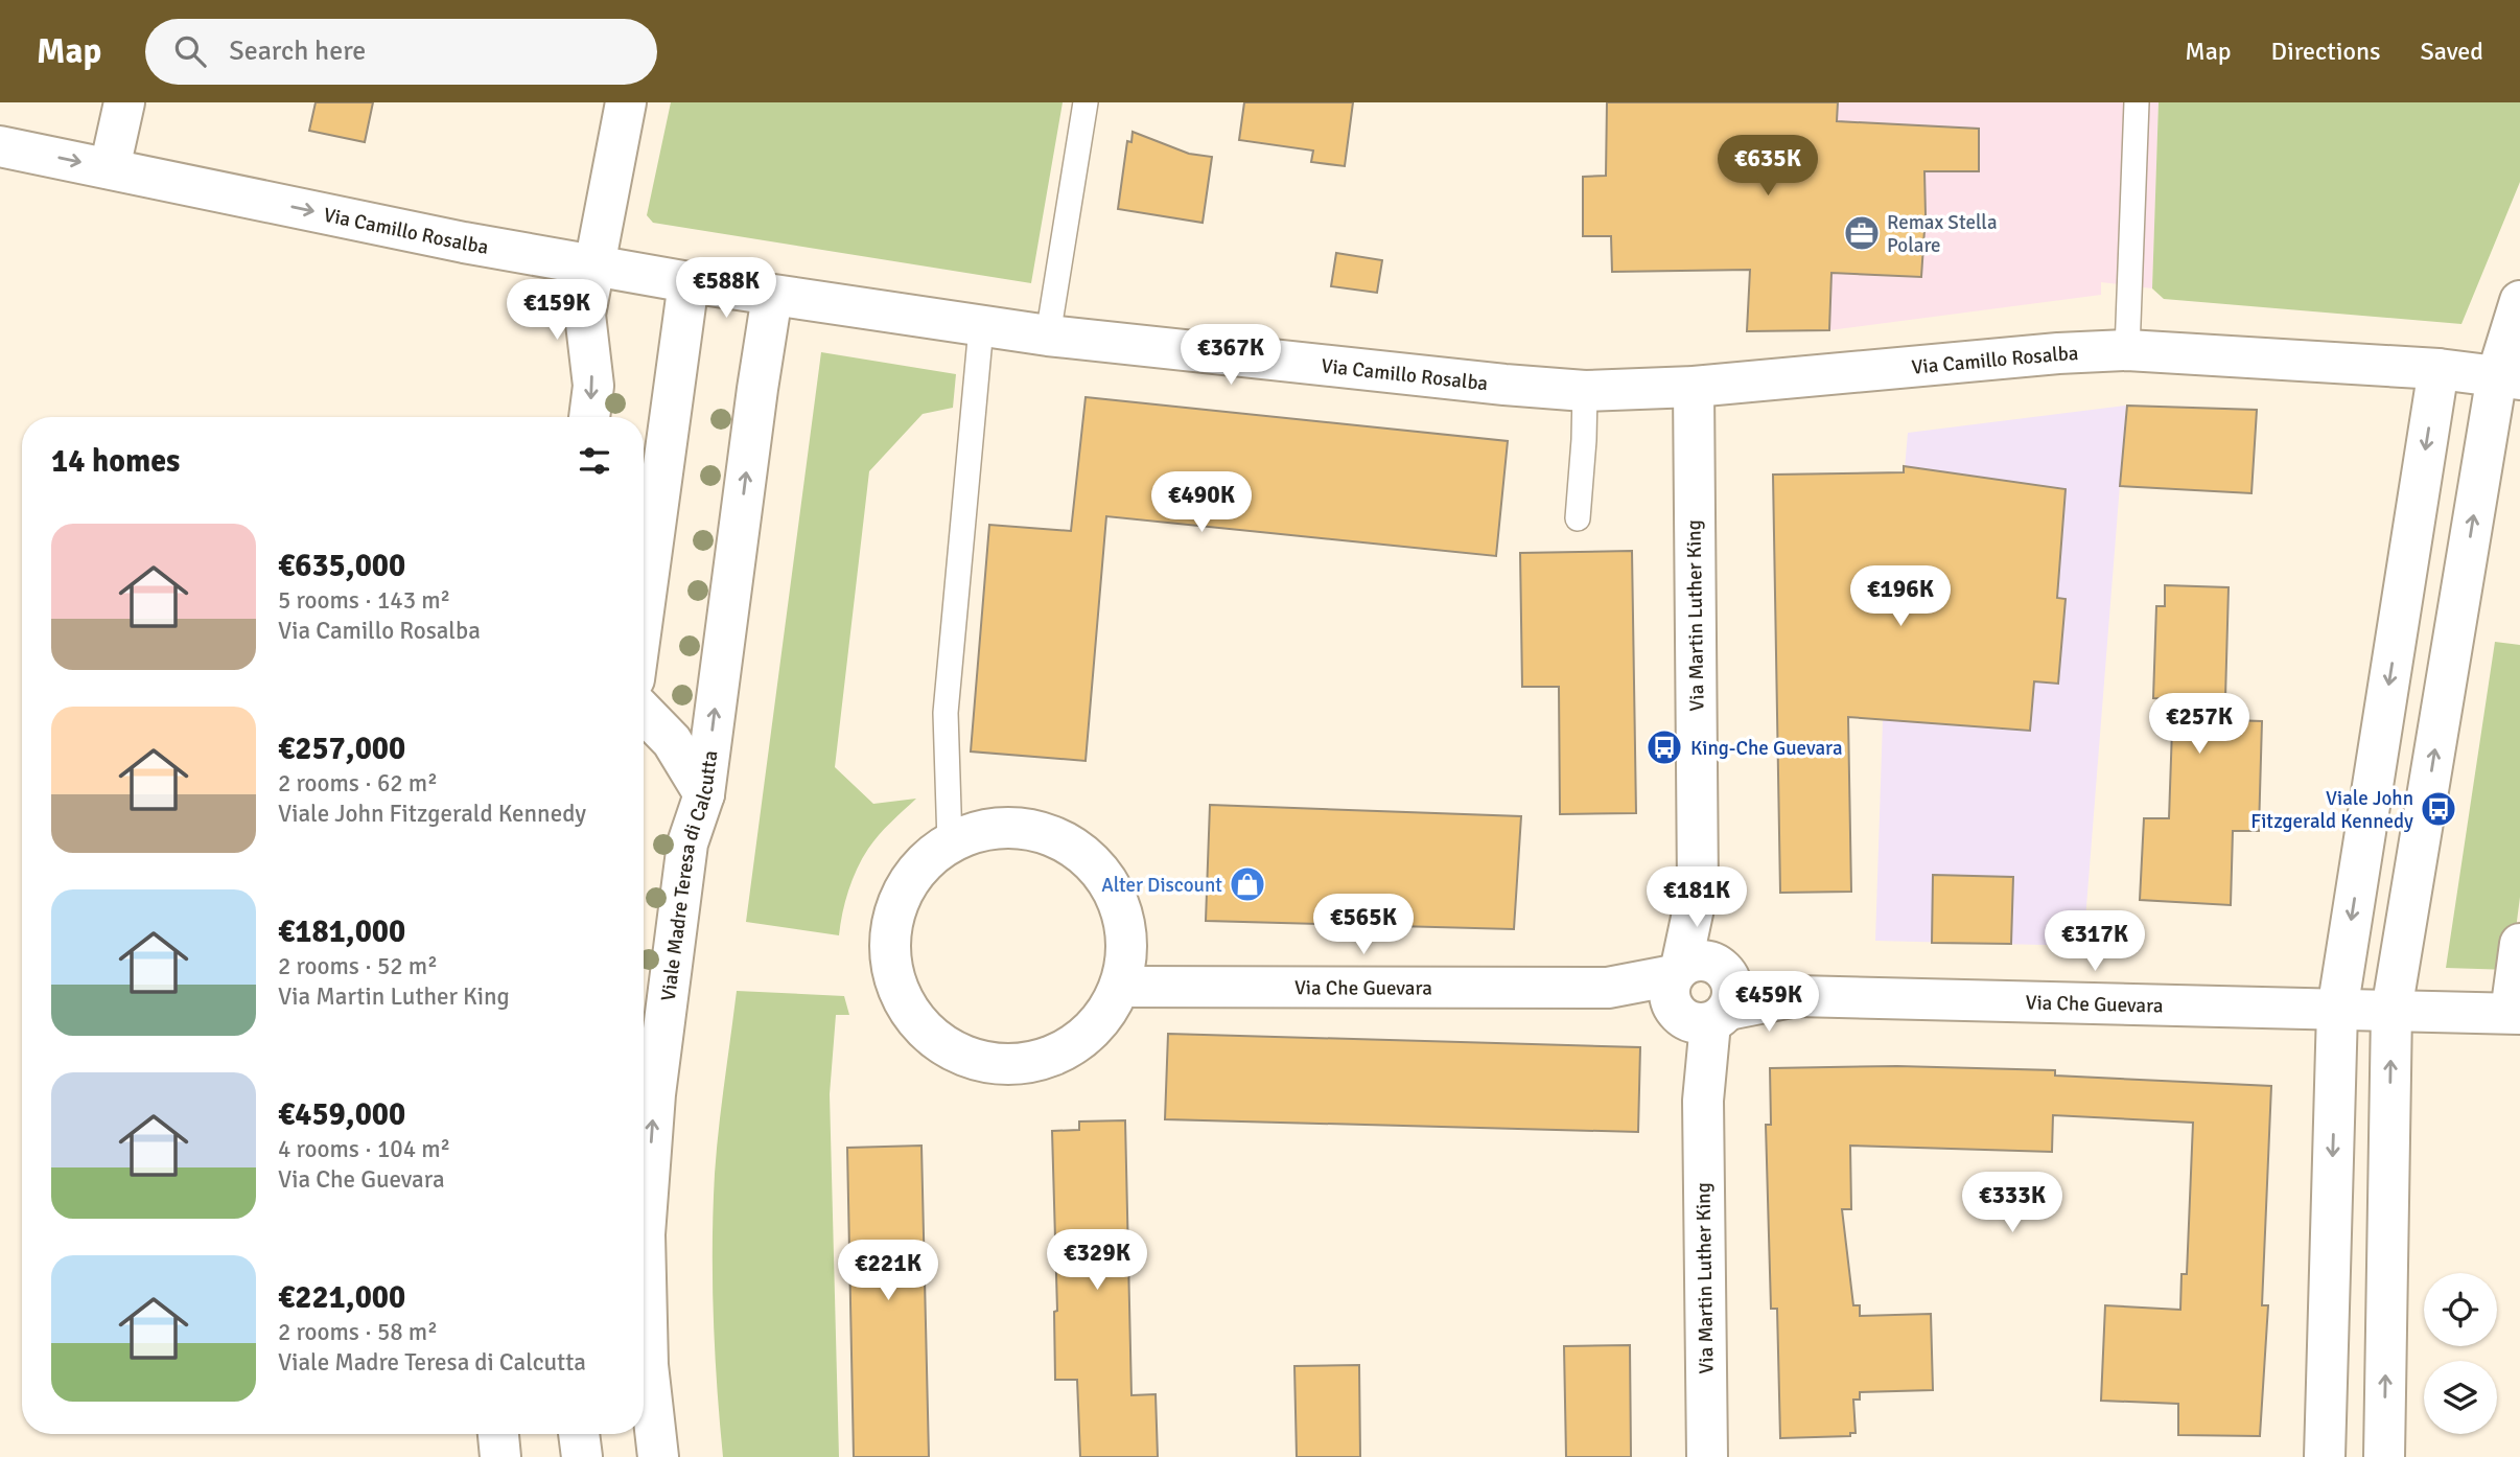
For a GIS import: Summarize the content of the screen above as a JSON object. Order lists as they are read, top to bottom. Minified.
{"streets":{"street":["Via Camillo Rosalba","Via Martin Luther King","Viale Madre Teresa di Calcutta","Via Che Guevara"]},"crossings":[["Via Camillo Rosalba","Via Martin Luther King"],["Via Camillo Rosalba","Viale Madre Teresa di Calcutta"],["Via Martin Luther King","Via Che Guevara"]],"places":{"office":["Remax Stella Polare"],"bus stop":["King-Che Guevara","Viale John Fitzgerald Kennedy"],"shop":["Alter Discount"]},"page":{"header":"Map","search":"Search here","nav":["Map","Directions","Saved"],"price":["€635K","€588K","€159K","€367K","€490K","€196K","€257K","€181K","€565K","€317K","€459K","€333K","€329K","€221K"],"heading":"14 homes","list":[{"name":"€635,000","note":"5 rooms · 143 m² · Via Camillo Rosalba"},{"name":"€257,000","note":"2 rooms · 62 m² · Viale John Fitzgerald Kennedy"},{"name":"€181,000","note":"2 rooms · 52 m² · Via Martin Luther King"},{"name":"€459,000","note":"4 rooms · 104 m² · Via Che Guevara"},{"name":"€221,000","note":"2 rooms · 58 m² · Viale Madre Teresa di Calcutta"}]}}
